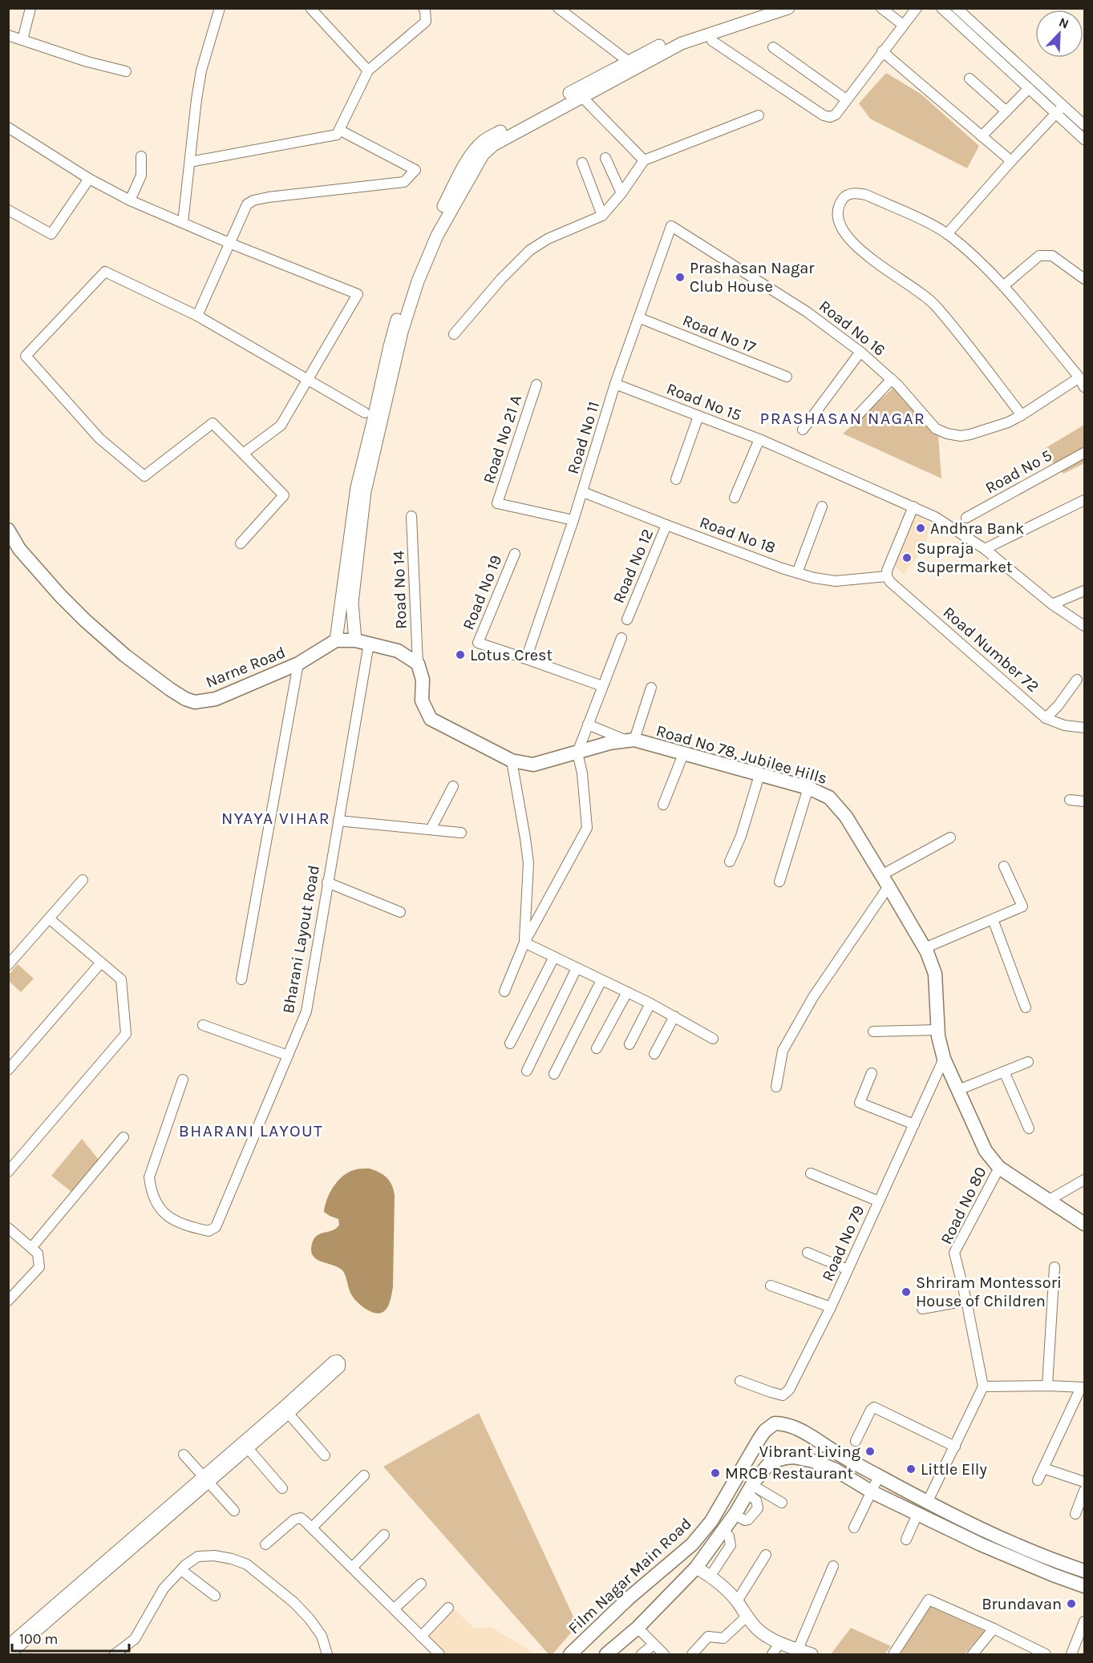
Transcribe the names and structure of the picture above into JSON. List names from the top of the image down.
{
  "streets": {
    "main road": ["Narne Road", "Road No 78, Jubilee Hills", "Film Nagar Main Road"],
    "street": [
      "Road No 16",
      "Road No 17",
      "Road No 15",
      "Road No 11",
      "Road No 21 A",
      "Road No 5",
      "Road No 18",
      "Road No 12",
      "Road No 14",
      "Road No 19",
      "Road Number 72",
      "Bharani Layout Road",
      "Road No 80",
      "Road No 79"
    ]
  },
  "crossings": [
    ["Road No 16", "Road No 11"],
    ["Road No 17", "Road No 11"],
    ["Road No 15", "Road No 11"],
    ["Road No 11", "Road No 21 A"],
    ["Road No 11", "Road No 18"],
    ["Road No 11", "Road No 19"],
    ["Road No 18", "Road No 12"],
    ["Road No 18", "Road Number 72"],
    ["Road No 14", "Road No 78, Jubilee Hills"],
    ["Road No 78, Jubilee Hills", "Road No 80"],
    ["Road No 78, Jubilee Hills", "Road No 79"]
  ],
  "districts": ["PRASHASAN NAGAR", "NYAYA VIHAR", "BHARANI LAYOUT"],
  "places": [
    "Prashasan Nagar Club House",
    "Andhra Bank",
    "Supraja Supermarket",
    "Lotus Crest",
    "Shriram Montessori House of Children",
    "Vibrant Living",
    "Little Elly",
    "MRCB Restaurant",
    "Brundavan"
  ],
  "scale_bar": "100 m",
  "north": "top right"
}
